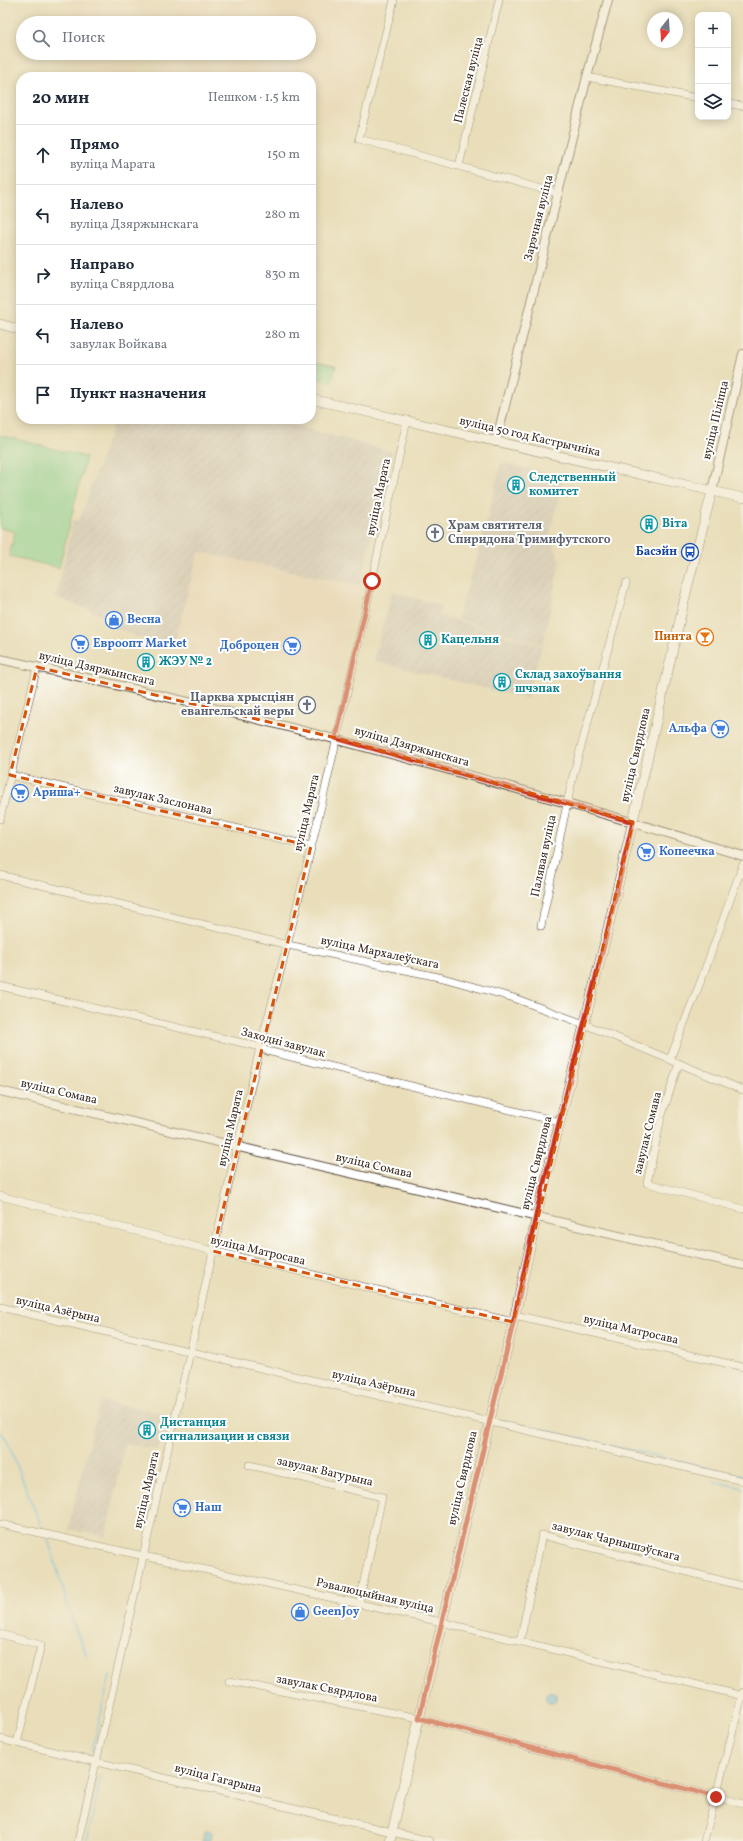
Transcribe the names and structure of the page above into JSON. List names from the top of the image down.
{
  "streets": {
    "main road": ["вуліца 50 год Кастрычніка", "вуліца Свярдлова"],
    "street": [
      "Палеская вуліца",
      "Зарэчная вуліца",
      "вуліца Піліпца",
      "вуліца Марата",
      "вуліца Дзяржынскага",
      "завулак Заслонава",
      "Палявая вуліца",
      "вуліца Мархалеўскага",
      "Заходні завулак",
      "вуліца Сомава",
      "завулак Сомава",
      "вуліца Матросава",
      "вуліца Азёрына",
      "завулак Вагурына",
      "завулак Чарнышэўскага",
      "Рэвалюцыйная вуліца",
      "завулак Свярдлова",
      "вуліца Гагарына"
    ]
  },
  "crossings": [
    ["Зарэчная вуліца", "вуліца 50 год Кастрычніка"],
    ["вуліца Піліпца", "вуліца 50 год Кастрычніка"],
    ["вуліца Піліпца", "вуліца Свярдлова"],
    ["вуліца 50 год Кастрычніка", "вуліца Марата"],
    ["вуліца 50 год Кастрычніка", "вуліца Свярдлова"],
    ["вуліца Марата", "вуліца Дзяржынскага"],
    ["вуліца Марата", "завулак Заслонава"],
    ["вуліца Марата", "вуліца Мархалеўскага"],
    ["вуліца Марата", "Заходні завулак"],
    ["вуліца Марата", "вуліца Сомава"],
    ["вуліца Марата", "вуліца Матросава"],
    ["вуліца Марата", "вуліца Азёрына"],
    ["вуліца Марата", "Рэвалюцыйная вуліца"],
    ["вуліца Марата", "вуліца Гагарына"],
    ["вуліца Дзяржынскага", "вуліца Свярдлова"],
    ["вуліца Дзяржынскага", "Палявая вуліца"],
    ["вуліца Свярдлова", "вуліца Мархалеўскага"],
    ["вуліца Свярдлова", "Заходні завулак"],
    ["вуліца Свярдлова", "вуліца Сомава"],
    ["вуліца Свярдлова", "вуліца Матросава"],
    ["вуліца Свярдлова", "вуліца Азёрына"],
    ["вуліца Свярдлова", "Рэвалюцыйная вуліца"],
    ["вуліца Свярдлова", "завулак Свярдлова"],
    ["вуліца Свярдлова", "вуліца Гагарына"],
    ["вуліца Мархалеўскага", "завулак Сомава"],
    ["завулак Вагурына", "Рэвалюцыйная вуліца"],
    ["завулак Чарнышэўскага", "Рэвалюцыйная вуліца"]
  ],
  "places": {
    "building": [
      "Следственный комитет",
      "Віта",
      "Кацельня",
      "ЖЭУ № 2",
      "Склад захоўвання шчэпак",
      "Дистанция сигнализации и связи"
    ],
    "church": ["Храм святителя Спиридона Тримифутского", "Царква хрысціян евангельскай веры"],
    "bus stop": ["Басэйн"],
    "shop": ["Весна", "GeenJoy"],
    "bar": ["Пинта"],
    "supermarket": [
      "Евроопт Market",
      "Доброцен",
      "Альфа",
      "Ариша+",
      "Копеечка",
      "Наш"
    ]
  },
  "north": "bottom",
  "page": {
    "map_buttons": ["+", "−"],
    "search": "Поиск",
    "heading": ["20 мин", "Пешком · 1.5 km"],
    "list": [
      ["Прямо", "вуліца Марата", "150 m"],
      ["Налево", "вуліца Дзяржынскага", "280 m"],
      ["Направо", "вуліца Свярдлова", "830 m"],
      ["Налево", "завулак Войкава", "280 m"],
      "Пункт назначения"
    ]
  }
}
